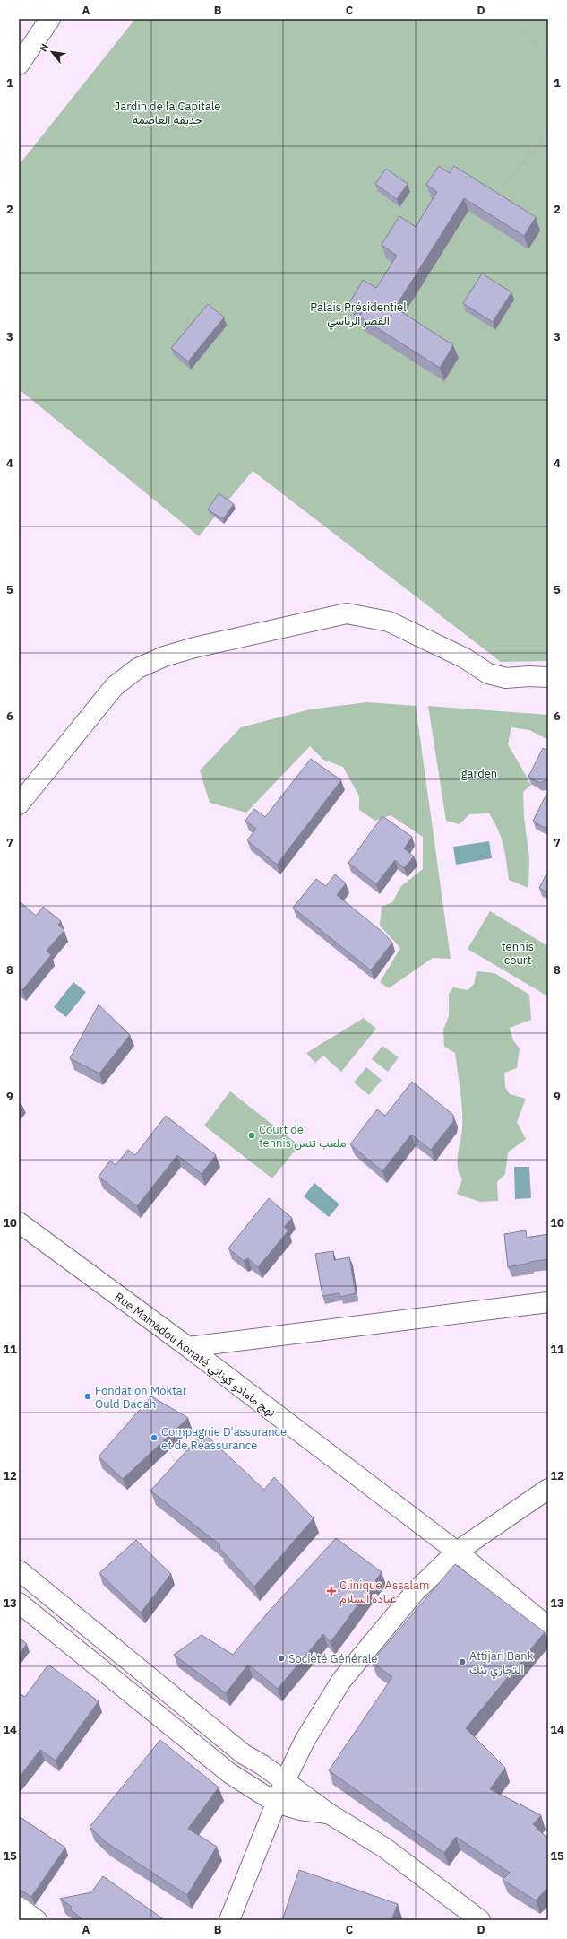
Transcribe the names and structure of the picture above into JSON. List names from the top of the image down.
{
  "streets": {
    "street": ["Rue Mamadou Konaté نهج مامادو كوناتي"]
  },
  "parks": [
    "Jardin de la Capitale حديقة العاصمة",
    "Palais Présidentiel القصر الرئاسي",
    "garden",
    "tennis court"
  ],
  "places": {
    "other": [
      "Court de tennis ملعب تنس",
      "Fondation Moktar Ould Dadah",
      "Compagnie D'assurance et de Réassurance",
      "Société Générale",
      "Attijari Bank التجاري بنك"
    ],
    "health": ["Clinique Assalam عيادة السلام"]
  },
  "north": "top left",
  "grid": {
    "columns": [
      "A",
      "B",
      "C",
      "D"
    ],
    "rows": [
      "1",
      "2",
      "3",
      "4",
      "5",
      "6",
      "7",
      "8",
      "9",
      "10",
      "11",
      "12",
      "13",
      "14",
      "15"
    ]
  }
}
